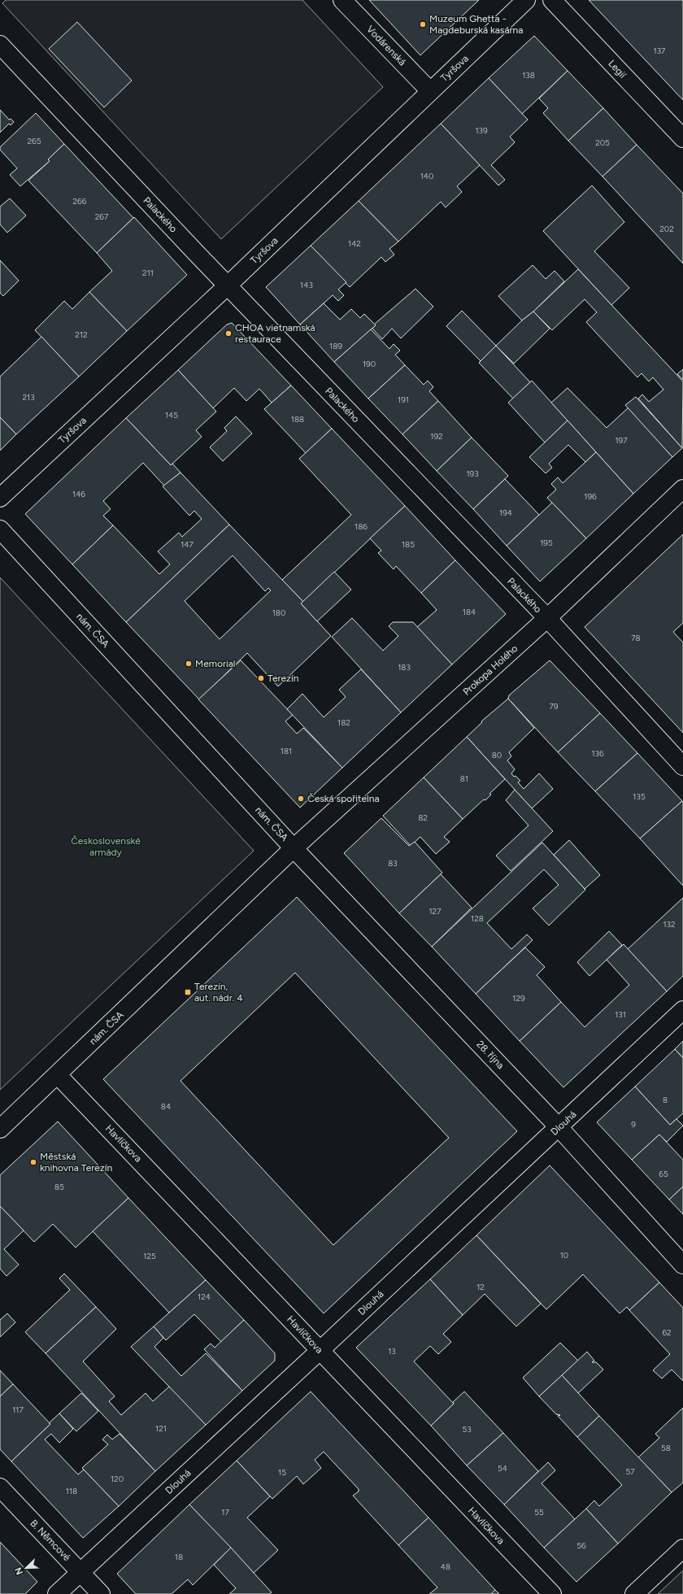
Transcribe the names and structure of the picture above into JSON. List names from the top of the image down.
{
  "streets": {
    "street": [
      "Vodárenská",
      "Tyršova",
      "Legií",
      "Palackého",
      "nám. ČSA",
      "Prokopa Holého",
      "28. října",
      "Dlouhá",
      "Havlíčkova",
      "B. Němcové"
    ]
  },
  "crossings": [
    ["Vodárenská", "Tyršova"],
    ["Tyršova", "Palackého"],
    ["Palackého", "Prokopa Holého"],
    ["nám. ČSA", "Prokopa Holého"],
    ["nám. ČSA", "28. října"],
    ["nám. ČSA", "Havlíčkova"],
    ["Prokopa Holého", "28. října"],
    ["28. října", "Dlouhá"],
    ["Dlouhá", "Havlíčkova"],
    ["Dlouhá", "B. Němcové"]
  ],
  "parks": ["Československé armády"],
  "places": {
    "other": [
      "Muzeum Ghetta - Magdeburská kasárna",
      "CHOA vietnamská restaurace",
      "Memorial",
      "Terezín",
      "Česká spořitelna",
      "Městská knihovna Terezín"
    ],
    "transit": ["Terezín, aut. nádr. 4"]
  },
  "house_numbers": [
    "137",
    "138",
    "139",
    "265",
    "205",
    "140",
    "266",
    "267",
    "202",
    "142",
    "211",
    "143",
    "212",
    "189",
    "190",
    "213",
    "191",
    "145",
    "188",
    "192",
    "197",
    "193",
    "146",
    "196",
    "194",
    "186",
    "195",
    "147",
    "185",
    "184",
    "180",
    "78",
    "183",
    "79",
    "182",
    "181",
    "136",
    "80",
    "81",
    "135",
    "82",
    "83",
    "127",
    "128",
    "132",
    "129",
    "131",
    "8",
    "84",
    "9",
    "65",
    "85",
    "10",
    "125",
    "12",
    "124",
    "62",
    "13",
    "117",
    "121",
    "53",
    "58",
    "54",
    "57",
    "15",
    "120",
    "118",
    "17",
    "55",
    "56",
    "18",
    "48"
  ],
  "north": "bottom left"
}
